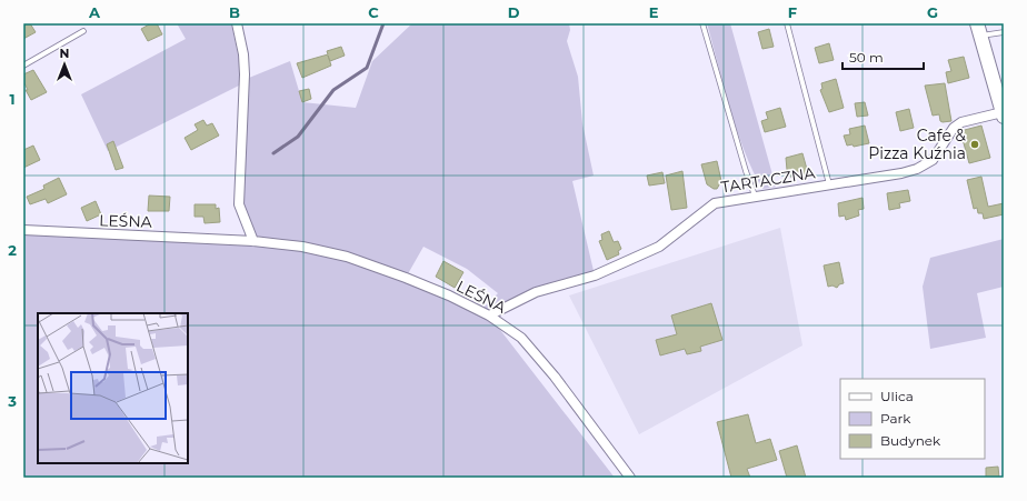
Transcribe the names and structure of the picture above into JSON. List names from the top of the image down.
{
  "streets": {
    "street": ["TARTACZNA", "LEŚNA"]
  },
  "crossings": [
    ["TARTACZNA", "LEŚNA"]
  ],
  "places": ["Cafe & Pizza Kuźnia"],
  "legend": ["Ulica", "Park", "Budynek"],
  "scale_bar": "50 m",
  "north": "top",
  "grid": {
    "columns": [
      "A",
      "B",
      "C",
      "D",
      "E",
      "F",
      "G"
    ],
    "rows": ["1", "2", "3"]
  }
}
